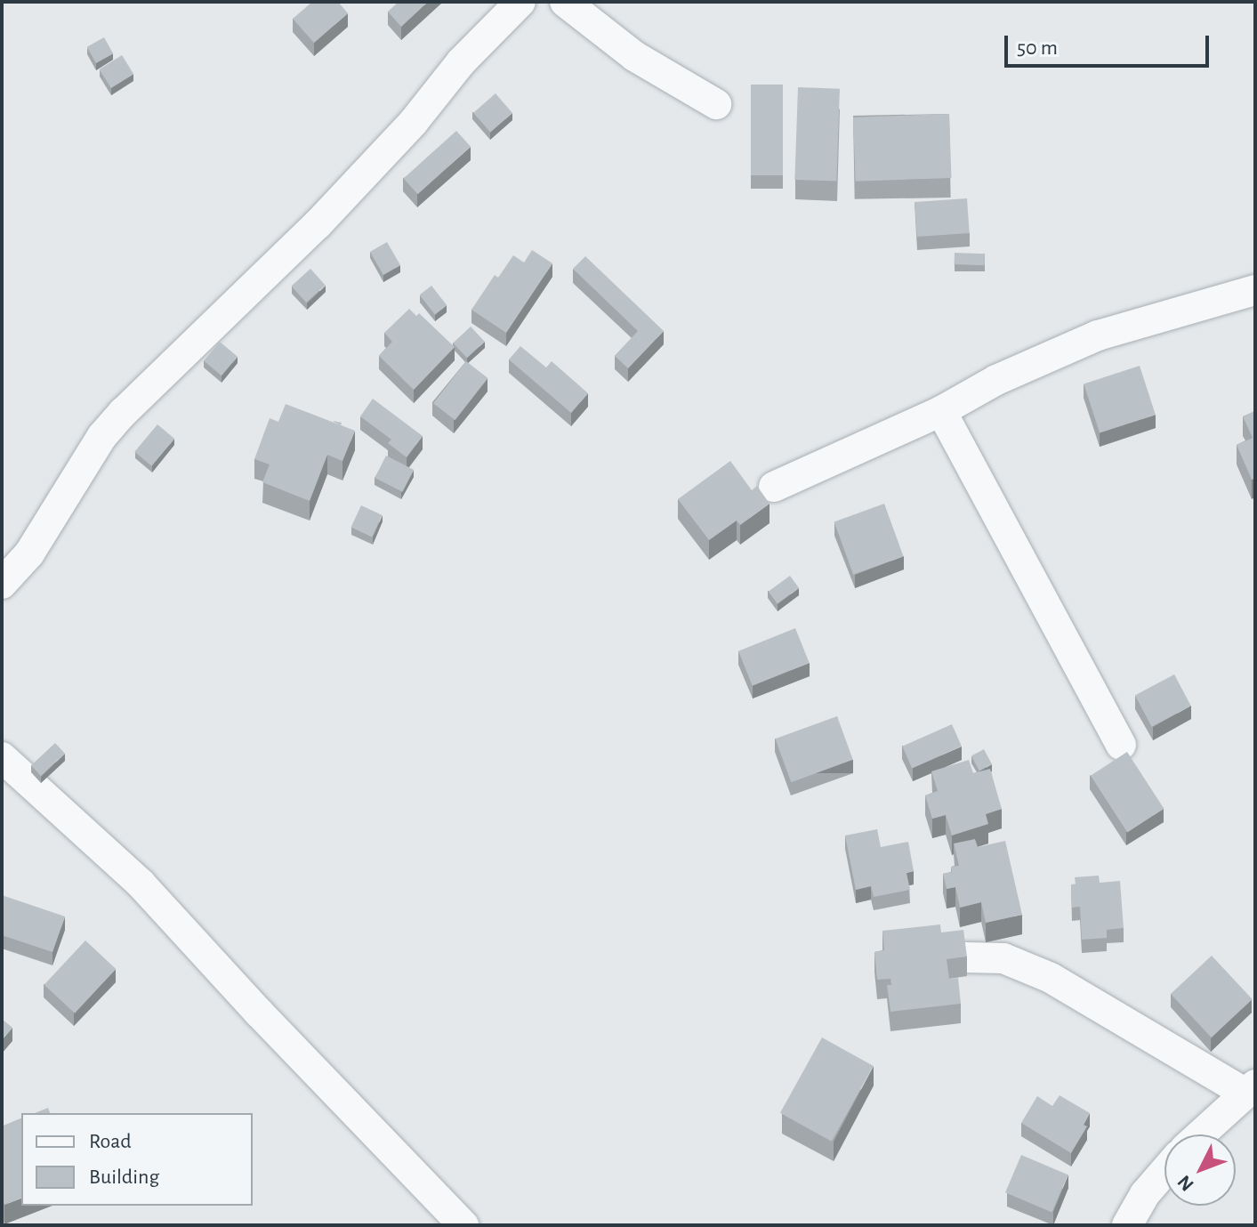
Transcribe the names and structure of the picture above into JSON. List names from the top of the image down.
{
  "legend": ["Road", "Building"],
  "scale_bar": "50 m",
  "north": "bottom left"
}
